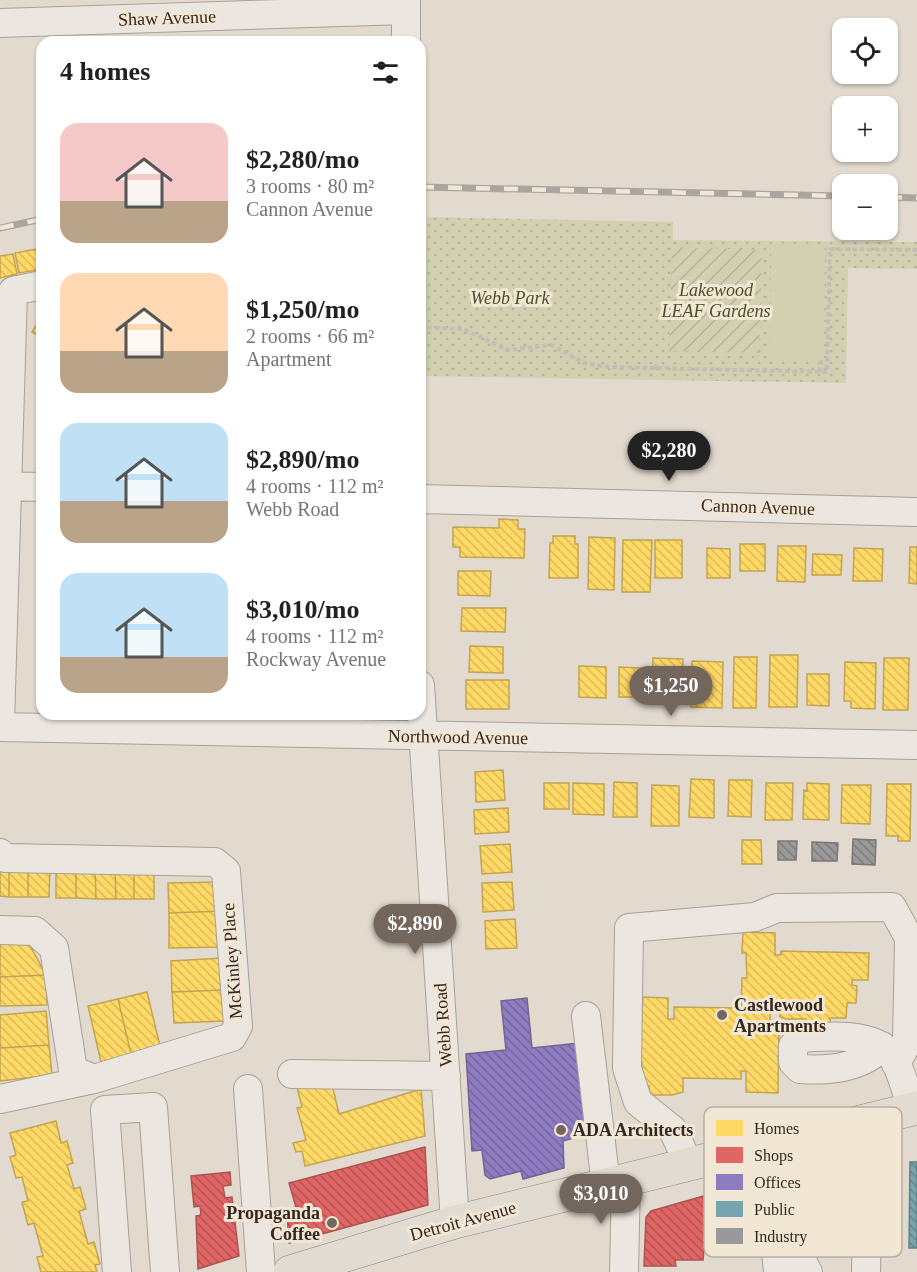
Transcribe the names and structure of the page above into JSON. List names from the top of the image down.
{
  "streets": {
    "main road": ["Detroit Avenue"],
    "street": [
      "Shaw Avenue",
      "Cannon Avenue",
      "Northwood Avenue",
      "McKinley Place",
      "Webb Road"
    ]
  },
  "crossings": [
    ["Northwood Avenue", "Webb Road"],
    ["Webb Road", "Detroit Avenue"]
  ],
  "parks": ["Lakewood LEAF Gardens", "Webb Park"],
  "places": ["Castlewood Apartments", "ADA Architects", "Propaganda Coffee"],
  "legend": [
    "Homes",
    "Shops",
    "Offices",
    "Public",
    "Industry"
  ],
  "page": {
    "map_buttons": ["+", "−"],
    "heading": "4 homes",
    "list": [
      {
        "name": "$2,280/mo",
        "note": "3 rooms · 80 m² · Cannon Avenue"
      },
      {
        "name": "$1,250/mo",
        "note": "2 rooms · 66 m² · Apartment"
      },
      {
        "name": "$2,890/mo",
        "note": "4 rooms · 112 m² · Webb Road"
      },
      {
        "name": "$3,010/mo",
        "note": "4 rooms · 112 m² · Rockway Avenue"
      }
    ],
    "price": [
      "$2,280",
      "$1,250",
      "$2,890",
      "$3,010"
    ]
  }
}
